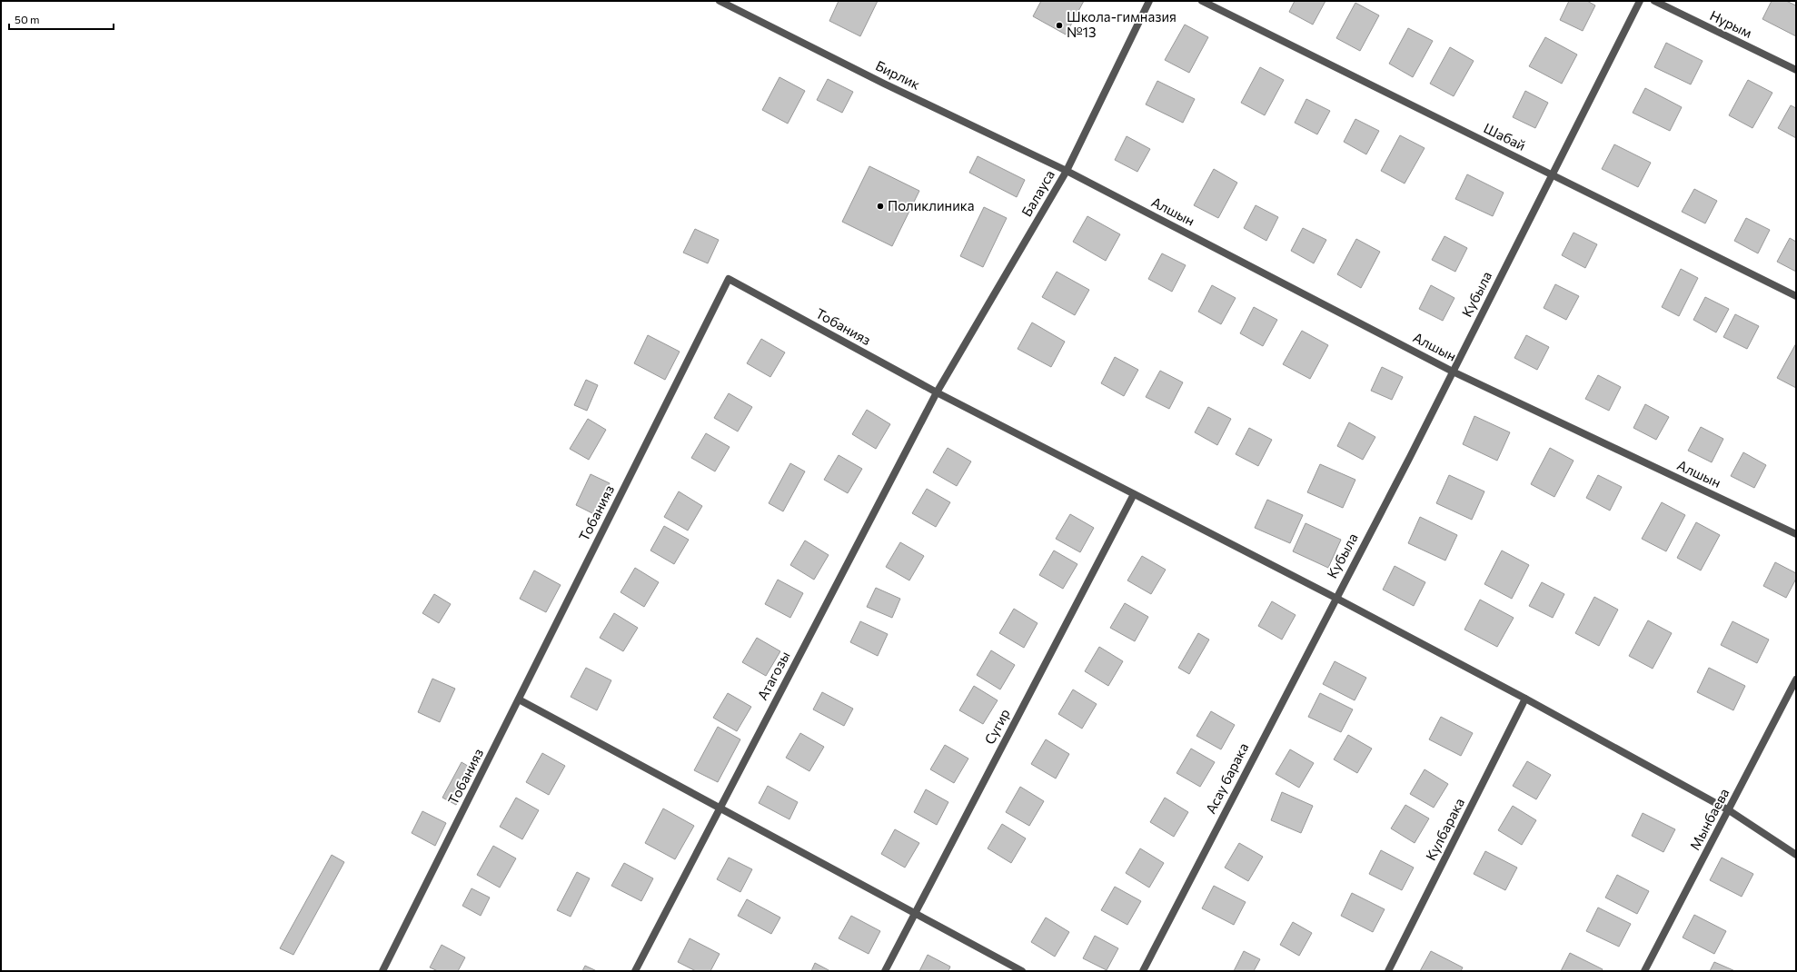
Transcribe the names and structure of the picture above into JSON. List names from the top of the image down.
{
  "streets": {
    "street": [
      "Нурым",
      "Бирлик",
      "Шабай",
      "Балауса",
      "Алшын",
      "Кубыла",
      "Тобанияз",
      "Атагозы",
      "Сугир",
      "Асау барака",
      "Мынбаева",
      "Кулбарака"
    ]
  },
  "crossings": [
    ["Бирлик", "Балауса"],
    ["Бирлик", "Алшын"],
    ["Шабай", "Кубыла"],
    ["Балауса", "Алшын"],
    ["Балауса", "Тобанияз"],
    ["Балауса", "Атагозы"],
    ["Алшын", "Кубыла"],
    ["Кубыла", "Асау барака"],
    ["Тобанияз", "Атагозы"]
  ],
  "places": ["Школа-гимназия №13", "Поликлиника"],
  "scale_bar": "50 m"
}
